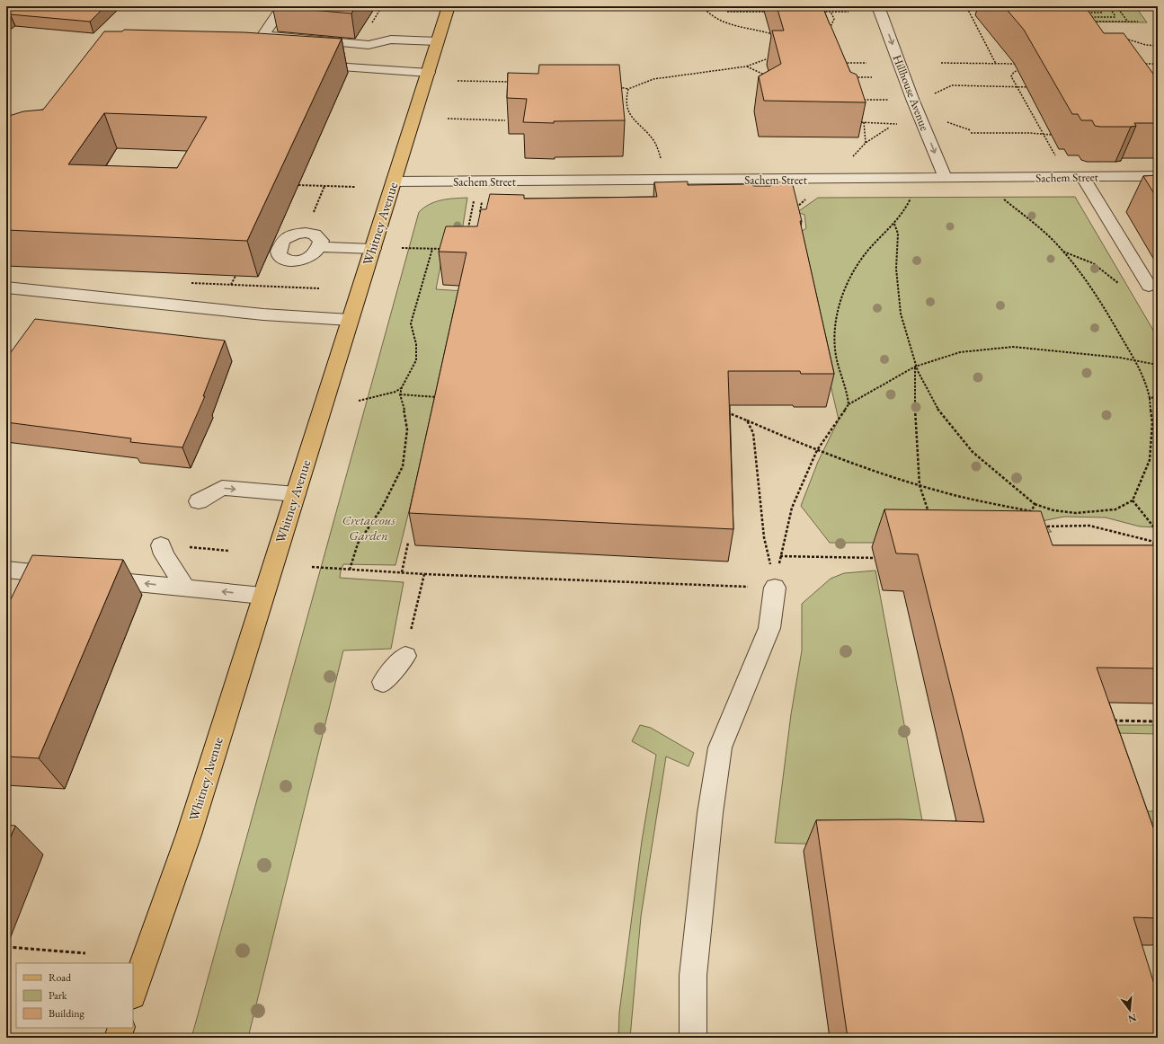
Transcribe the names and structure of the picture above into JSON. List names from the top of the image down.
{
  "streets": {
    "main road": ["Whitney Avenue"],
    "street": ["Hillhouse Avenue", "Sachem Street"]
  },
  "crossings": [
    ["Hillhouse Avenue", "Sachem Street"],
    ["Sachem Street", "Whitney Avenue"]
  ],
  "one_way": ["Hillhouse Avenue"],
  "parks": ["Cretaceous Garden"],
  "legend": ["Road", "Park", "Building"],
  "north": "bottom"
}
